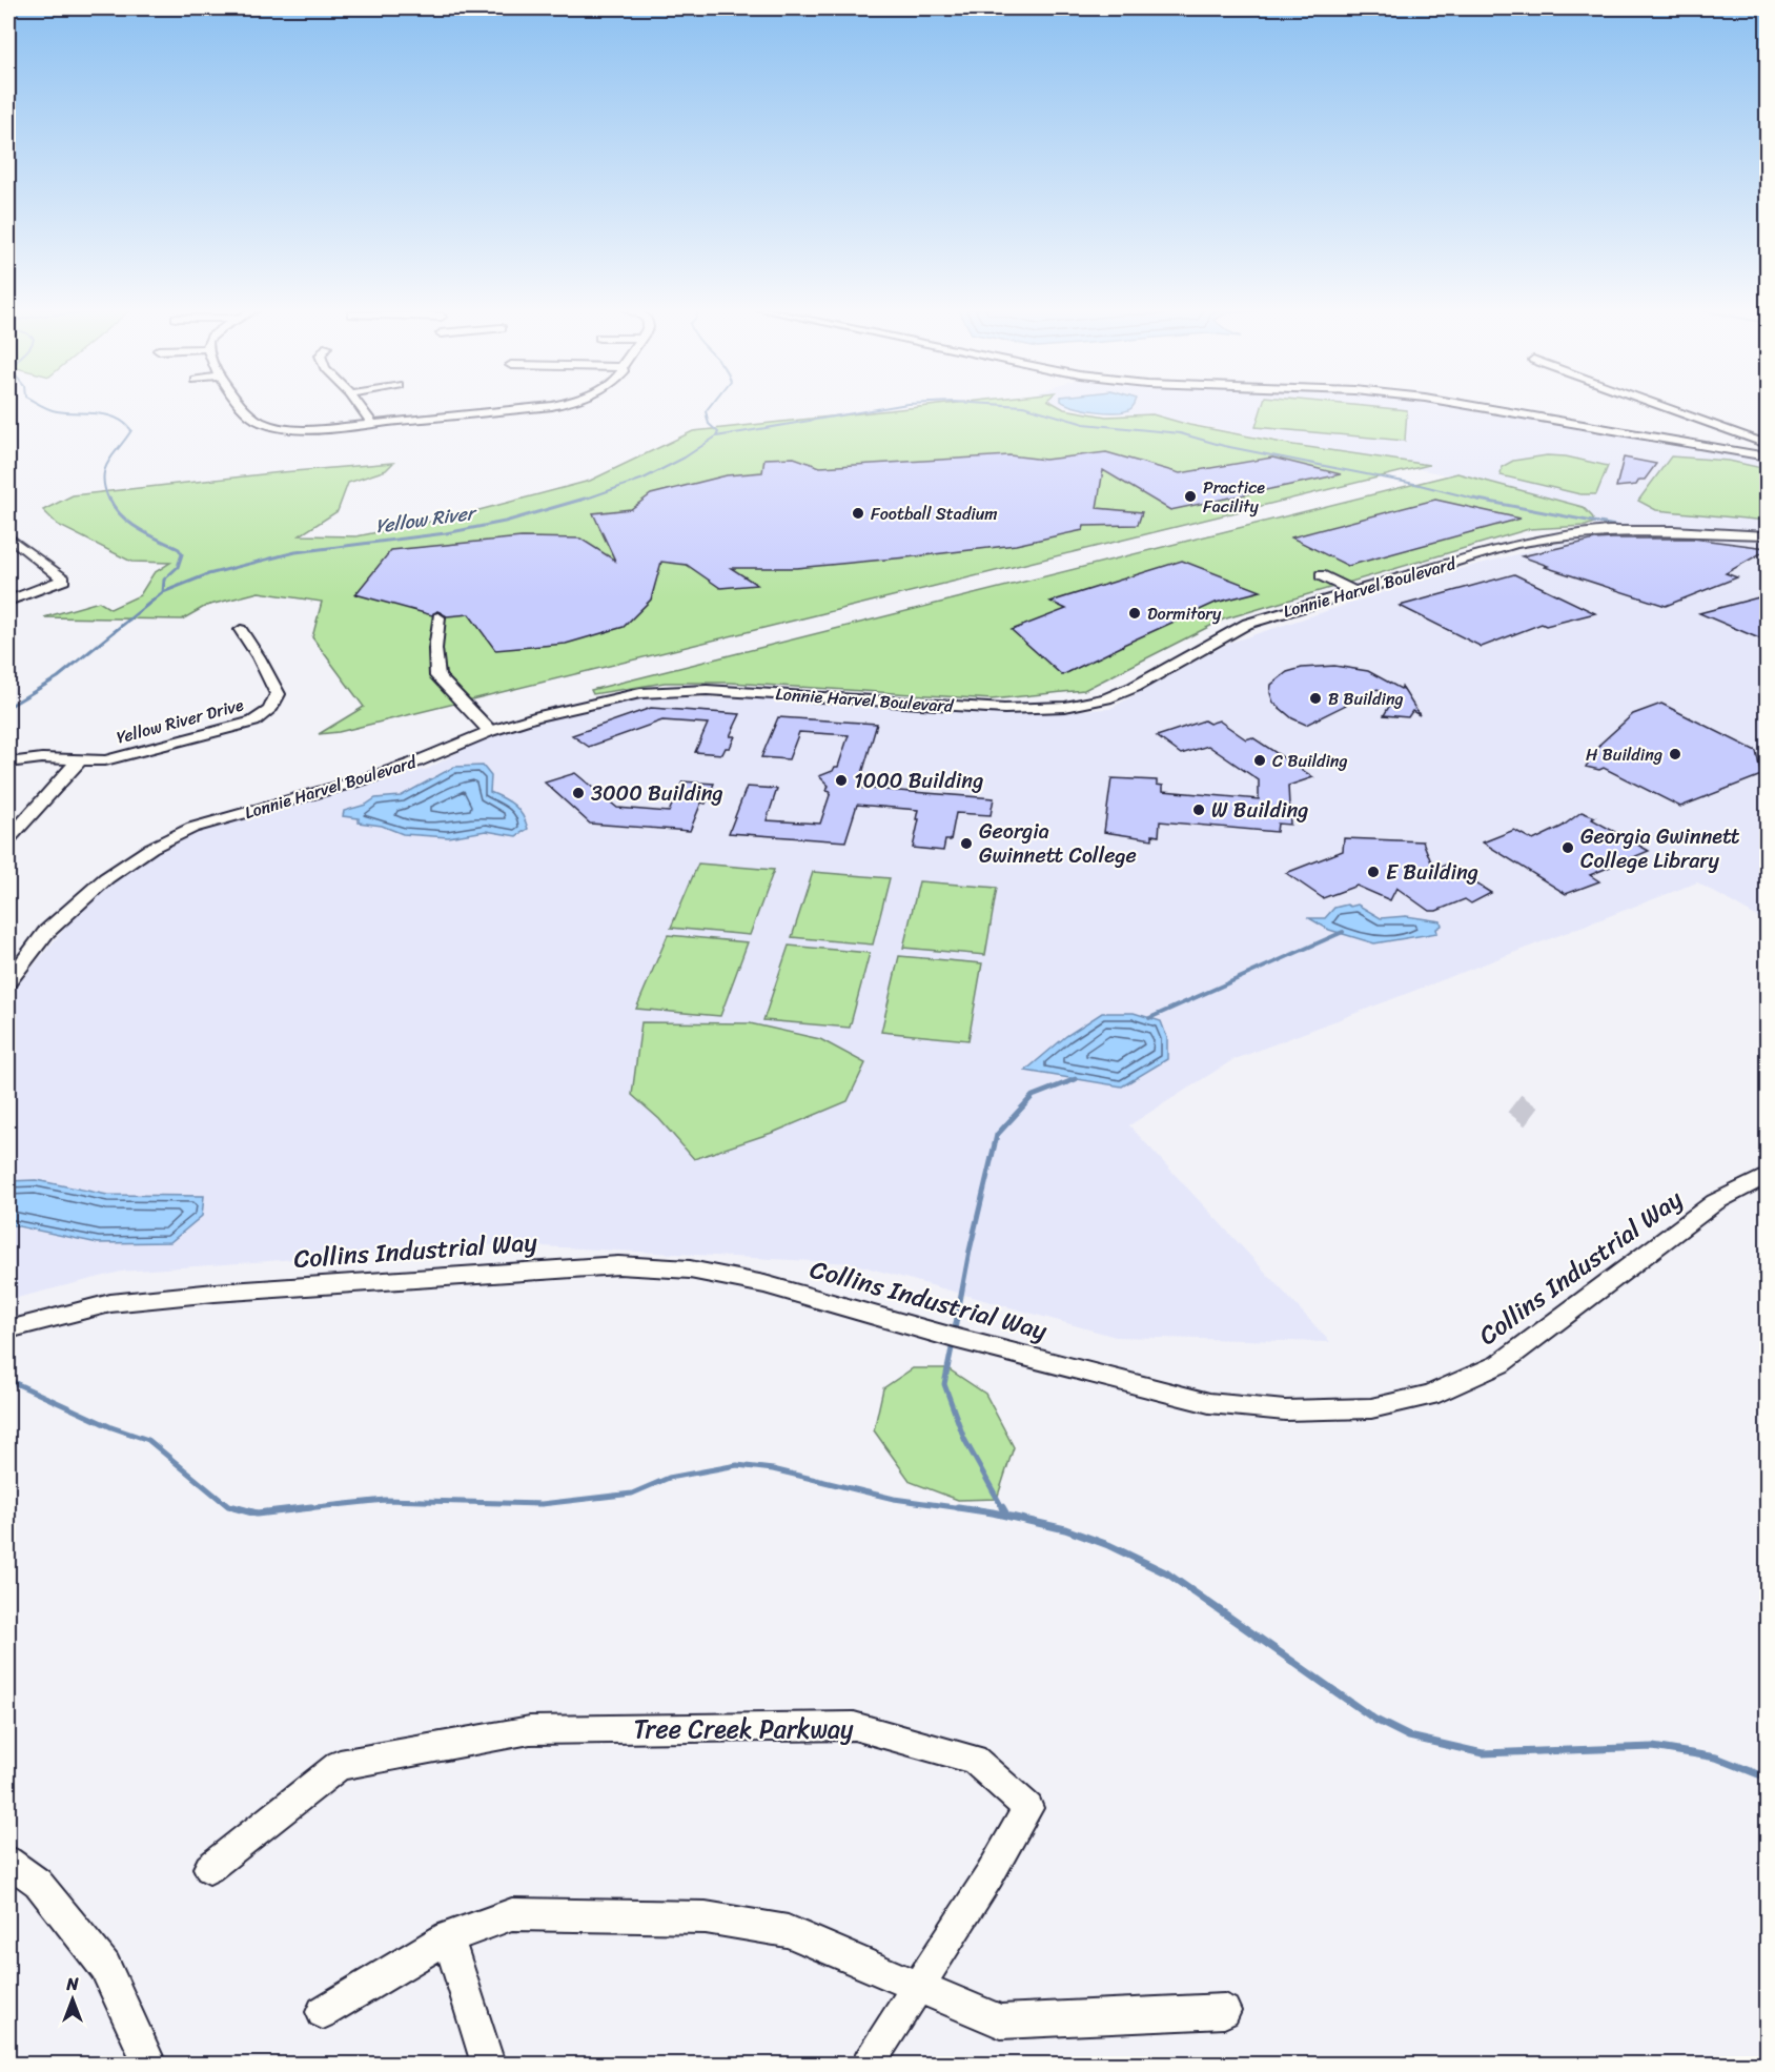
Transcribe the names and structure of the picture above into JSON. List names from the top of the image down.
{
  "streets": {
    "street": [
      "Lonnie Harvel Boulevard",
      "Yellow River Drive",
      "Collins Industrial Way",
      "Tree Creek Parkway"
    ]
  },
  "water": ["Yellow River"],
  "places": [
    "Practice Facility",
    "Football Stadium",
    "Dormitory",
    "B Building",
    "H Building",
    "C Building",
    "1000 Building",
    "3000 Building",
    "W Building",
    "Georgia Gwinnett College",
    "Georgia Gwinnett College Library",
    "E Building"
  ],
  "north": "top"
}
